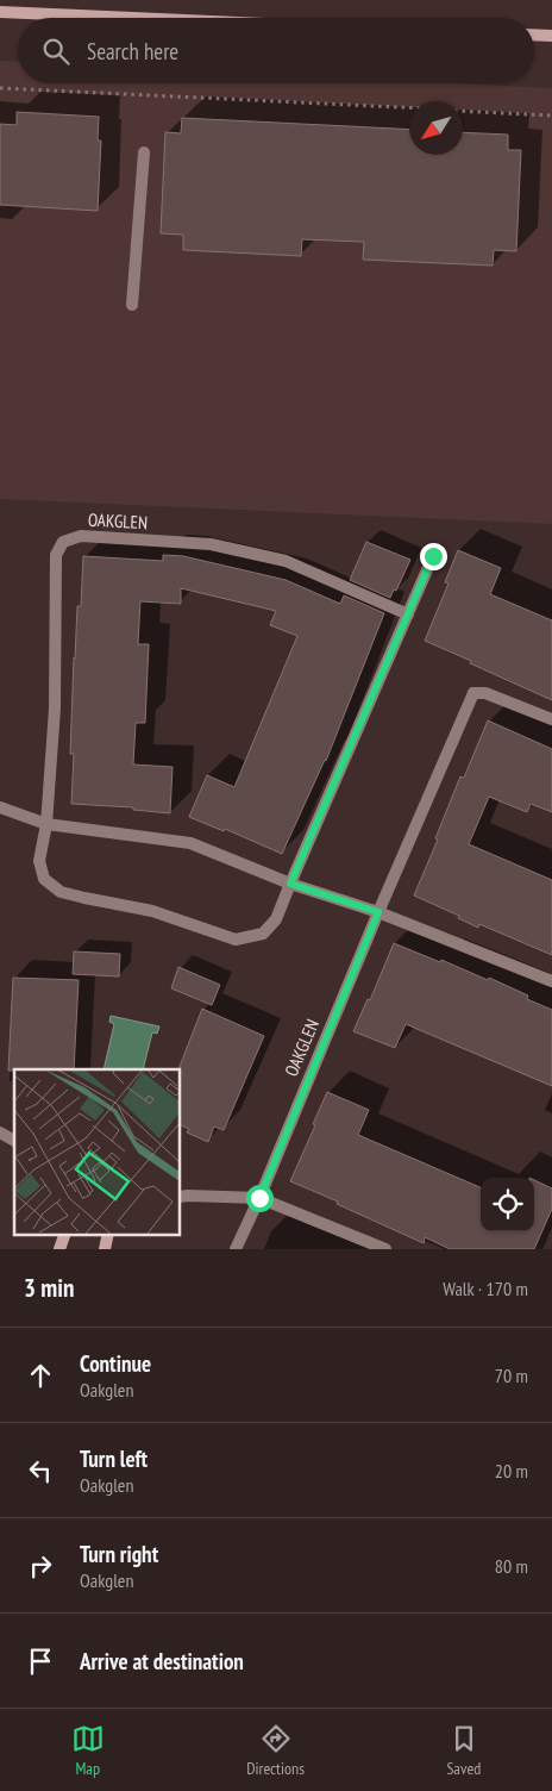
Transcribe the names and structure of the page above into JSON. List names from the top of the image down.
{
  "streets": {
    "street": ["OAKGLEN"]
  },
  "north": "bottom left",
  "page": {
    "search": "Search here",
    "heading": ["3 min", "Walk · 170 m"],
    "list": [
      ["Continue", "Oakglen", "70 m"],
      ["Turn left", "Oakglen", "20 m"],
      ["Turn right", "Oakglen", "80 m"],
      "Arrive at destination"
    ],
    "nav": ["Map", "Directions", "Saved"]
  }
}
